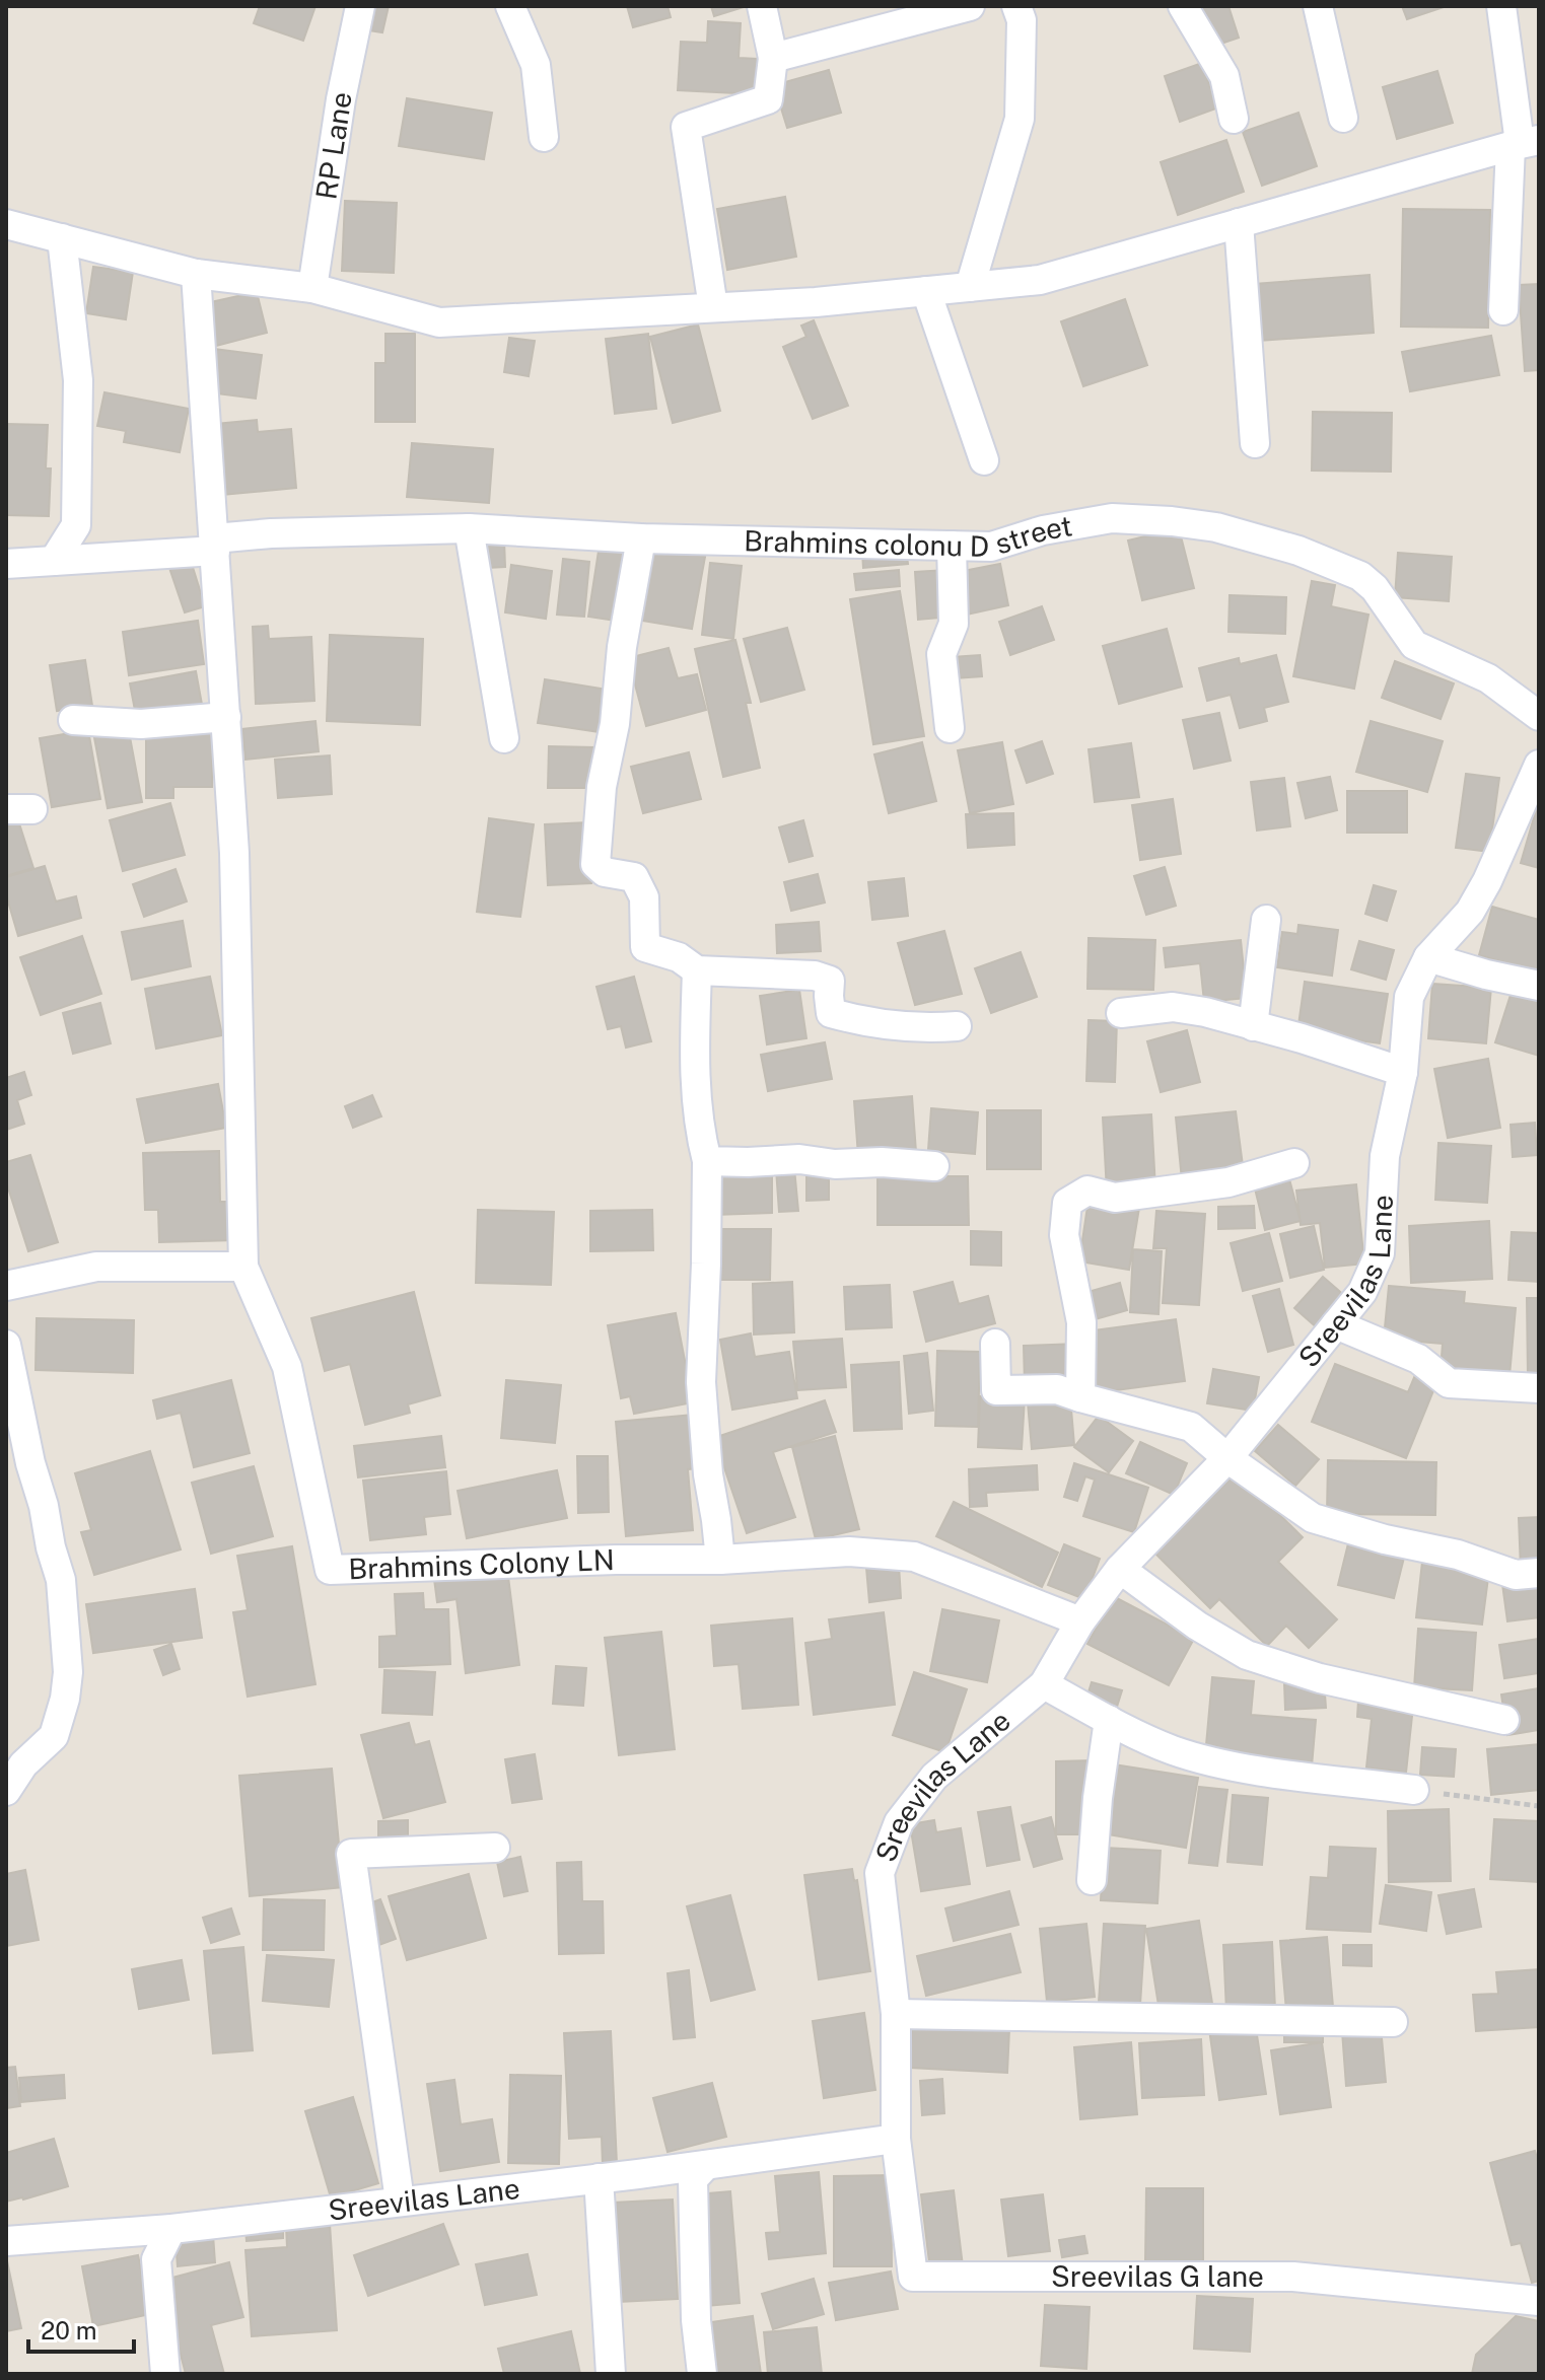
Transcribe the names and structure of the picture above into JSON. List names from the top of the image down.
{
  "streets": {
    "street": [
      "RP Lane",
      "Brahmins colonu D street",
      "Sreevilas Lane",
      "Brahmins Colony LN",
      "Sreevilas G lane"
    ]
  },
  "crossings": [
    ["Sreevilas Lane", "Brahmins Colony LN"],
    ["Sreevilas Lane", "Sreevilas G lane"]
  ],
  "scale_bar": "20 m"
}
